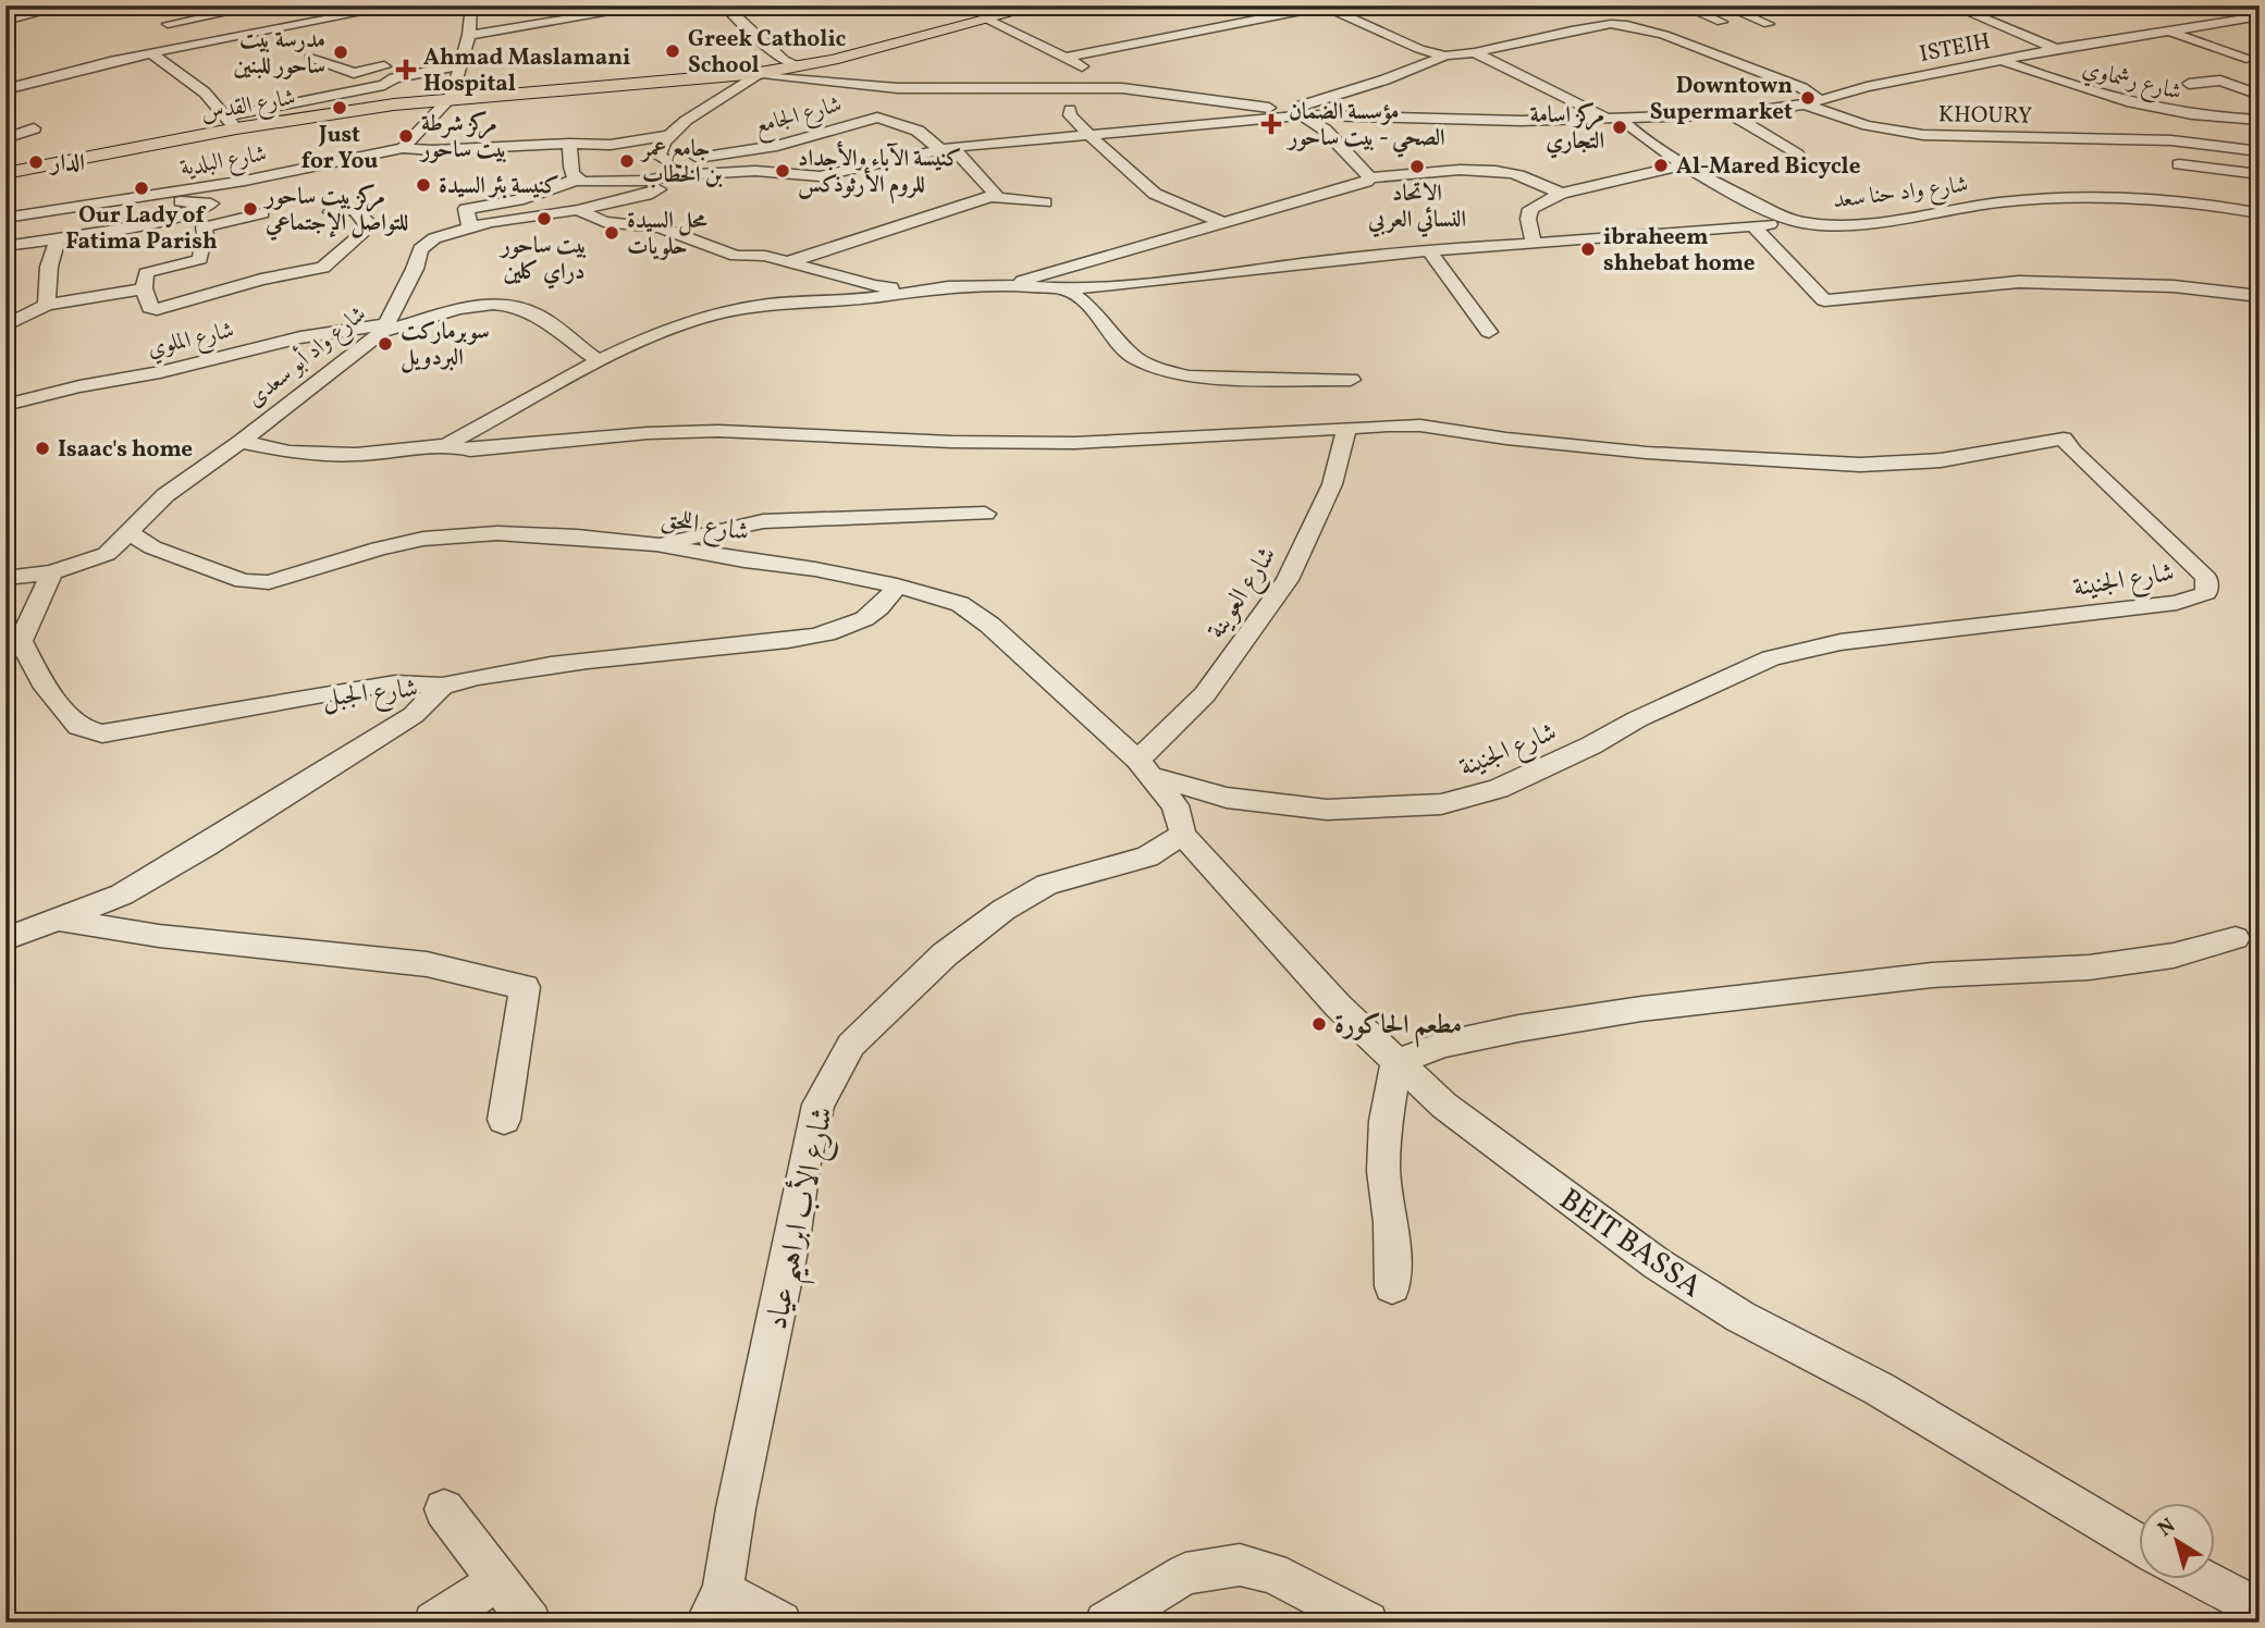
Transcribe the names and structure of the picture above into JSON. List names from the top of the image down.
{
  "streets": {
    "main road": ["شارع القدس"],
    "street": [
      "ISTEIH",
      "شارع رشماوي",
      "شارع الجامع",
      "KHOURY",
      "شارع البلدية",
      "شارع واد حنا سعد",
      "شارع الملوي",
      "شارع واد أبو سعدى",
      "شارع اللحق",
      "شارع الجنينة",
      "شارع العوينة",
      "شارع الجبل",
      "شارع الأب ابراهيم عياد",
      "BEIT BASSA"
    ]
  },
  "crossings": [
    ["ISTEIH", "شارع رشماوي"],
    ["شارع الجامع", "شارع واد أبو سعدى"],
    ["شارع الملوي", "شارع واد أبو سعدى"],
    ["شارع واد أبو سعدى", "شارع اللحق"],
    ["شارع واد أبو سعدى", "شارع الجبل"],
    ["شارع اللحق", "شارع الجنينة"],
    ["شارع اللحق", "شارع العوينة"],
    ["شارع اللحق", "شارع الأب ابراهيم عياد"],
    ["شارع اللحق", "BEIT BASSA"],
    ["شارع الجنينة", "شارع العوينة"],
    ["شارع الأب ابراهيم عياد", "BEIT BASSA"]
  ],
  "places": {
    "other": [
      "Greek Catholic School",
      "مدرسة بيت ساحور للبنين",
      "Downtown Supermarket",
      "Just for You",
      "مركز اسامة التجاري",
      "مركز شرطة بيت ساحور",
      "جامع عمر بن الخطاب",
      "الدار",
      "Al-Mared Bicycle",
      "الاتحاد النسائي العربي",
      "كنيسة الآباء والأجداد للروم الأرثوذكس",
      "كنيسة بئر السيدة",
      "Our Lady of Fatima Parish",
      "مركز بيت ساحور للتواصل الإجتماعي",
      "بيت ساحور دراي كلين",
      "محل السيدة حلويات",
      "ibraheem shhebat home",
      "سوبرماركت البردويل",
      "Isaac's home",
      "مطعم الحاكورة"
    ],
    "health": ["Ahmad Maslamani Hospital", "مؤسسة الضمان الصحي - بيت ساحور"]
  },
  "north": "top left"
}
